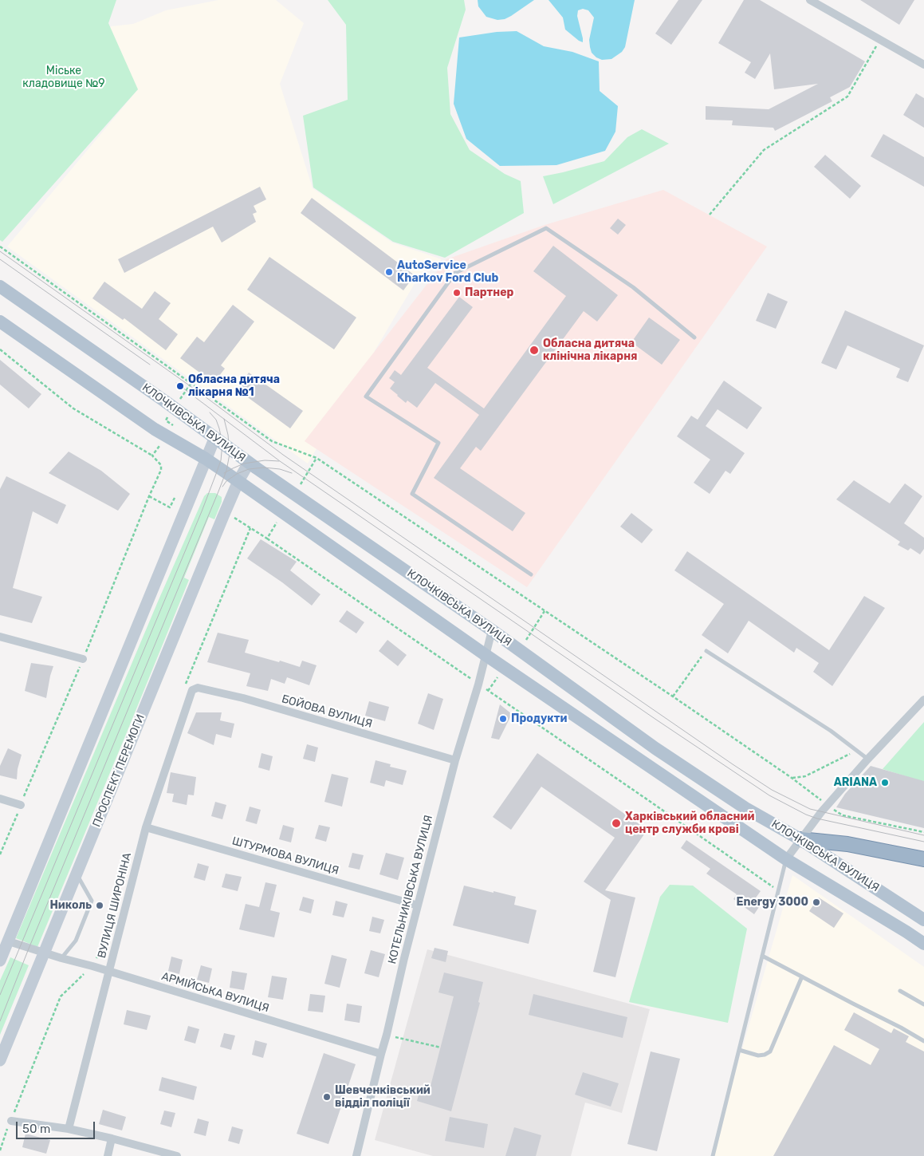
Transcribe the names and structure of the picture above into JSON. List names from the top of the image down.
{
  "streets": {
    "main road": ["КЛОЧКІВСЬКА ВУЛИЦЯ", "ПРОСПЕКТ ПЕРЕМОГИ"],
    "street": [
      "БОЙОВА ВУЛИЦЯ",
      "ШТУРМОВА ВУЛИЦЯ",
      "КОТЕЛЬНИКІВСЬКА ВУЛИЦЯ",
      "ВУЛИЦЯ ШИРОНІНА",
      "АРМІЙСЬКА ВУЛИЦЯ"
    ]
  },
  "crossings": [
    ["КЛОЧКІВСЬКА ВУЛИЦЯ", "ПРОСПЕКТ ПЕРЕМОГИ"],
    ["КЛОЧКІВСЬКА ВУЛИЦЯ", "КОТЕЛЬНИКІВСЬКА ВУЛИЦЯ"],
    ["БОЙОВА ВУЛИЦЯ", "КОТЕЛЬНИКІВСЬКА ВУЛИЦЯ"],
    ["БОЙОВА ВУЛИЦЯ", "ВУЛИЦЯ ШИРОНІНА"],
    ["ПРОСПЕКТ ПЕРЕМОГИ", "АРМІЙСЬКА ВУЛИЦЯ"],
    ["ШТУРМОВА ВУЛИЦЯ", "КОТЕЛЬНИКІВСЬКА ВУЛИЦЯ"],
    ["ШТУРМОВА ВУЛИЦЯ", "ВУЛИЦЯ ШИРОНІНА"],
    ["КОТЕЛЬНИКІВСЬКА ВУЛИЦЯ", "АРМІЙСЬКА ВУЛИЦЯ"],
    ["ВУЛИЦЯ ШИРОНІНА", "АРМІЙСЬКА ВУЛИЦЯ"]
  ],
  "parks": ["Міське кладовище №9"],
  "places": [
    "AutoService Kharkov Ford Club",
    "Партнер",
    "Обласна дитяча клінічна лікарня",
    "Обласна дитяча лікарня №1",
    "Продукти",
    "ARIANA",
    "Харківський обласний центр служби крові",
    "Energy 3000",
    "Николь",
    "Шевченківський відділ поліції"
  ],
  "scale_bar": "50 m"
}
